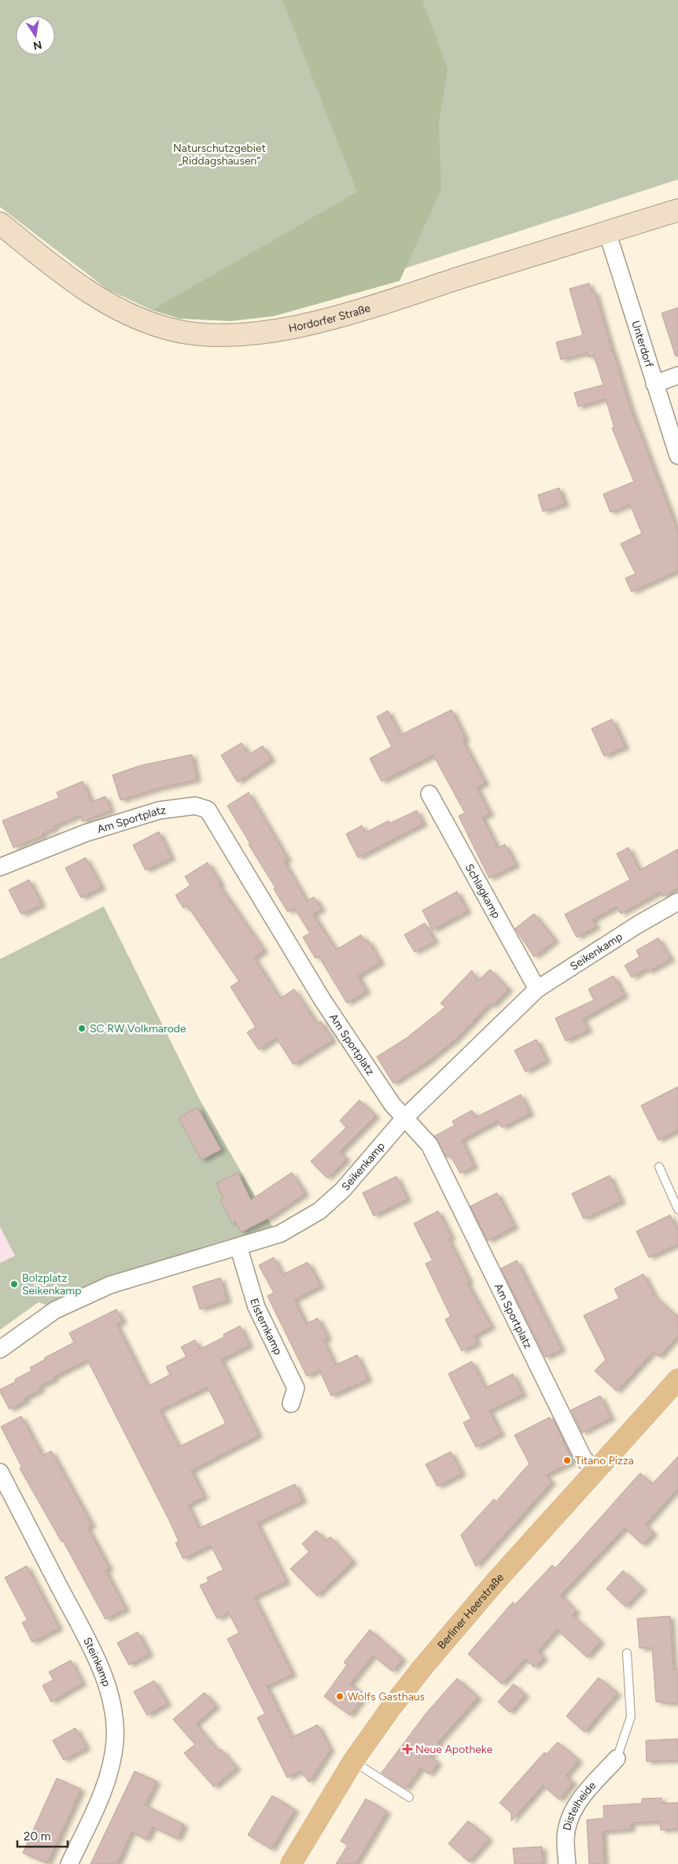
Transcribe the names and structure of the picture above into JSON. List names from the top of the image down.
{
  "streets": {
    "main road": ["Hordorfer Straße", "Berliner Heerstraße"],
    "street": [
      "Unterdorf",
      "Am Sportplatz",
      "Schlagkamp",
      "Seikenkamp",
      "Elsternkamp",
      "Steinkamp",
      "Distelheide"
    ]
  },
  "crossings": [
    ["Hordorfer Straße", "Unterdorf"],
    ["Am Sportplatz", "Seikenkamp"],
    ["Am Sportplatz", "Berliner Heerstraße"],
    ["Schlagkamp", "Seikenkamp"],
    ["Seikenkamp", "Elsternkamp"]
  ],
  "parks": ["Naturschutzgebiet „Riddagshausen“"],
  "places": {
    "other": [
      "SC RW Volkmarode",
      "Bolzplatz Seikenkamp",
      "Titano Pizza",
      "Wolfs Gasthaus"
    ],
    "health": ["Neue Apotheke"]
  },
  "scale_bar": "20 m",
  "north": "bottom"
}
